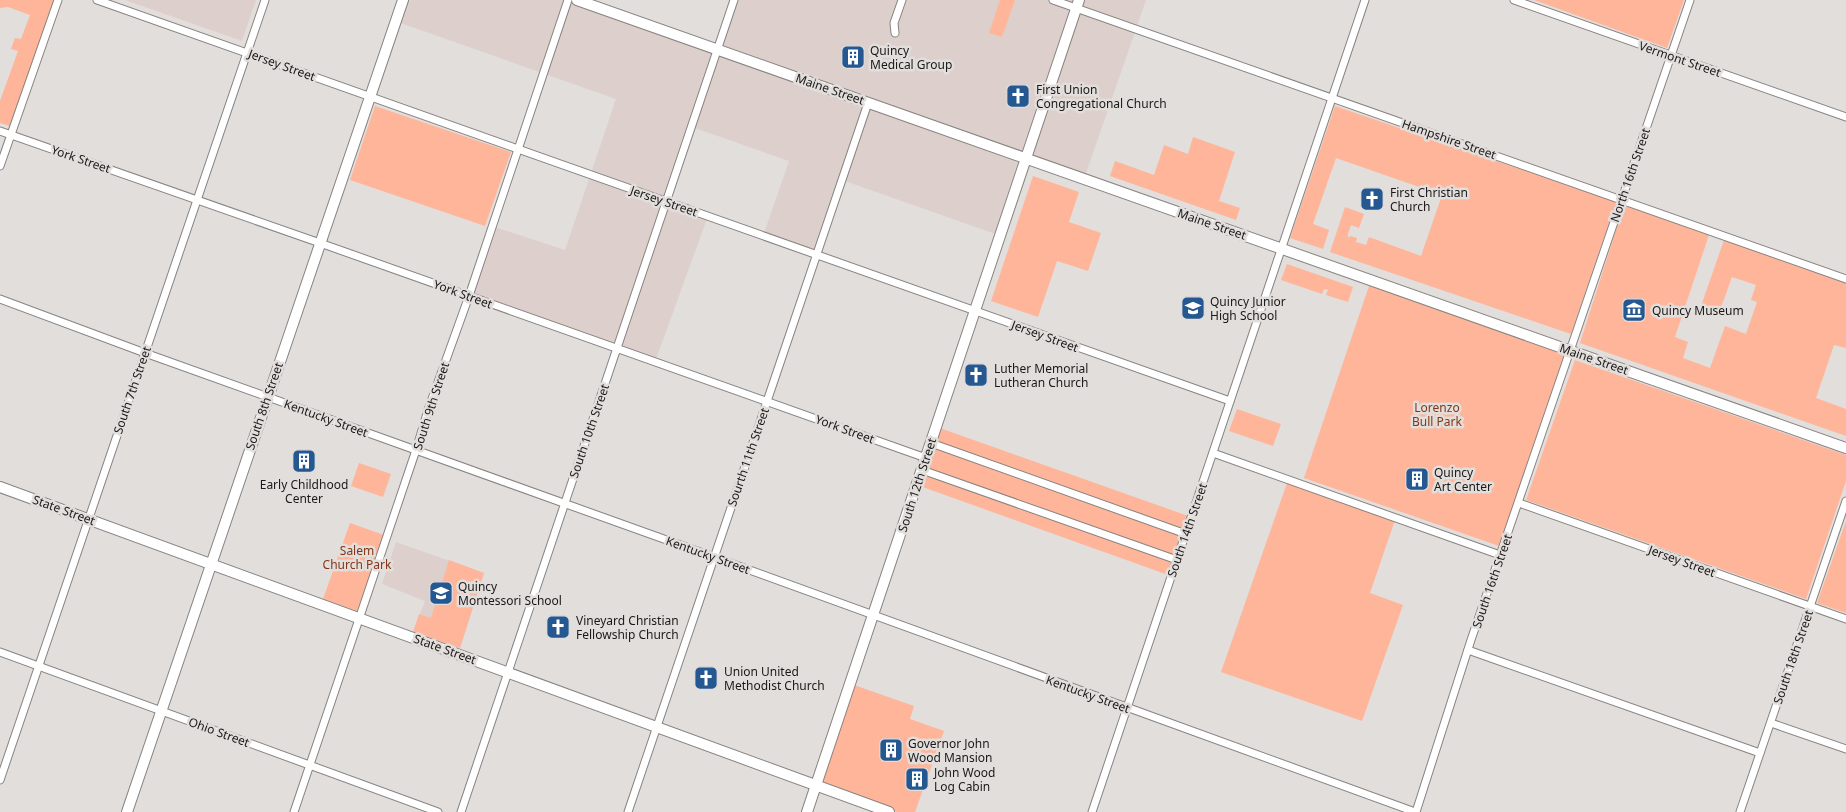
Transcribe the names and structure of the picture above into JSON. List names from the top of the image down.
{
  "streets": {
    "street": [
      "Vermont Street",
      "Jersey Street",
      "Maine Street",
      "Hampshire Street",
      "York Street",
      "North 16th Street",
      "South 7th Street",
      "South 8th Street",
      "South 9th Street",
      "Kentucky Street",
      "South 10th Street",
      "Sourth 11th Street",
      "South 12th Street",
      "State Street",
      "South 14th Street",
      "South 16th Street",
      "South 18th Street",
      "Ohio Street"
    ]
  },
  "crossings": [
    ["Vermont Street", "North 16th Street"],
    ["Jersey Street", "South 7th Street"],
    ["Jersey Street", "South 8th Street"],
    ["Jersey Street", "South 9th Street"],
    ["Jersey Street", "South 10th Street"],
    ["Jersey Street", "Sourth 11th Street"],
    ["Jersey Street", "South 12th Street"],
    ["Jersey Street", "South 14th Street"],
    ["Jersey Street", "South 16th Street"],
    ["Jersey Street", "South 18th Street"],
    ["Maine Street", "North 16th Street"],
    ["Maine Street", "South 10th Street"],
    ["Maine Street", "Sourth 11th Street"],
    ["Maine Street", "South 12th Street"],
    ["Maine Street", "South 14th Street"],
    ["Maine Street", "South 16th Street"],
    ["Hampshire Street", "North 16th Street"],
    ["Hampshire Street", "South 12th Street"],
    ["Hampshire Street", "South 14th Street"],
    ["York Street", "South 7th Street"],
    ["York Street", "South 8th Street"],
    ["York Street", "South 9th Street"],
    ["York Street", "South 10th Street"],
    ["York Street", "Sourth 11th Street"],
    ["York Street", "South 12th Street"],
    ["North 16th Street", "South 16th Street"],
    ["South 7th Street", "Kentucky Street"],
    ["South 7th Street", "State Street"],
    ["South 7th Street", "Ohio Street"],
    ["South 8th Street", "Kentucky Street"],
    ["South 8th Street", "State Street"],
    ["South 8th Street", "Ohio Street"],
    ["South 9th Street", "Kentucky Street"],
    ["South 9th Street", "State Street"],
    ["South 9th Street", "Ohio Street"],
    ["Kentucky Street", "South 10th Street"],
    ["Kentucky Street", "Sourth 11th Street"],
    ["Kentucky Street", "South 12th Street"],
    ["Kentucky Street", "South 14th Street"],
    ["Kentucky Street", "South 16th Street"],
    ["South 10th Street", "State Street"],
    ["Sourth 11th Street", "State Street"],
    ["South 12th Street", "State Street"]
  ],
  "parks": ["Lorenzo Bull Park", "Salem Church Park"],
  "places": {
    "building": [
      "Quincy Medical Group",
      "Early Childhood Center",
      "Quincy Art Center",
      "Governor John Wood Mansion",
      "John Wood Log Cabin"
    ],
    "church": [
      "First Union Congregational Church",
      "First Christian Church",
      "Luther Memorial Lutheran Church",
      "Vineyard Christian Fellowship Church",
      "Union United Methodist Church"
    ],
    "school or university": ["Quincy Junior High School", "Quincy Montessori School"],
    "museum": ["Quincy Museum"]
  }
}
